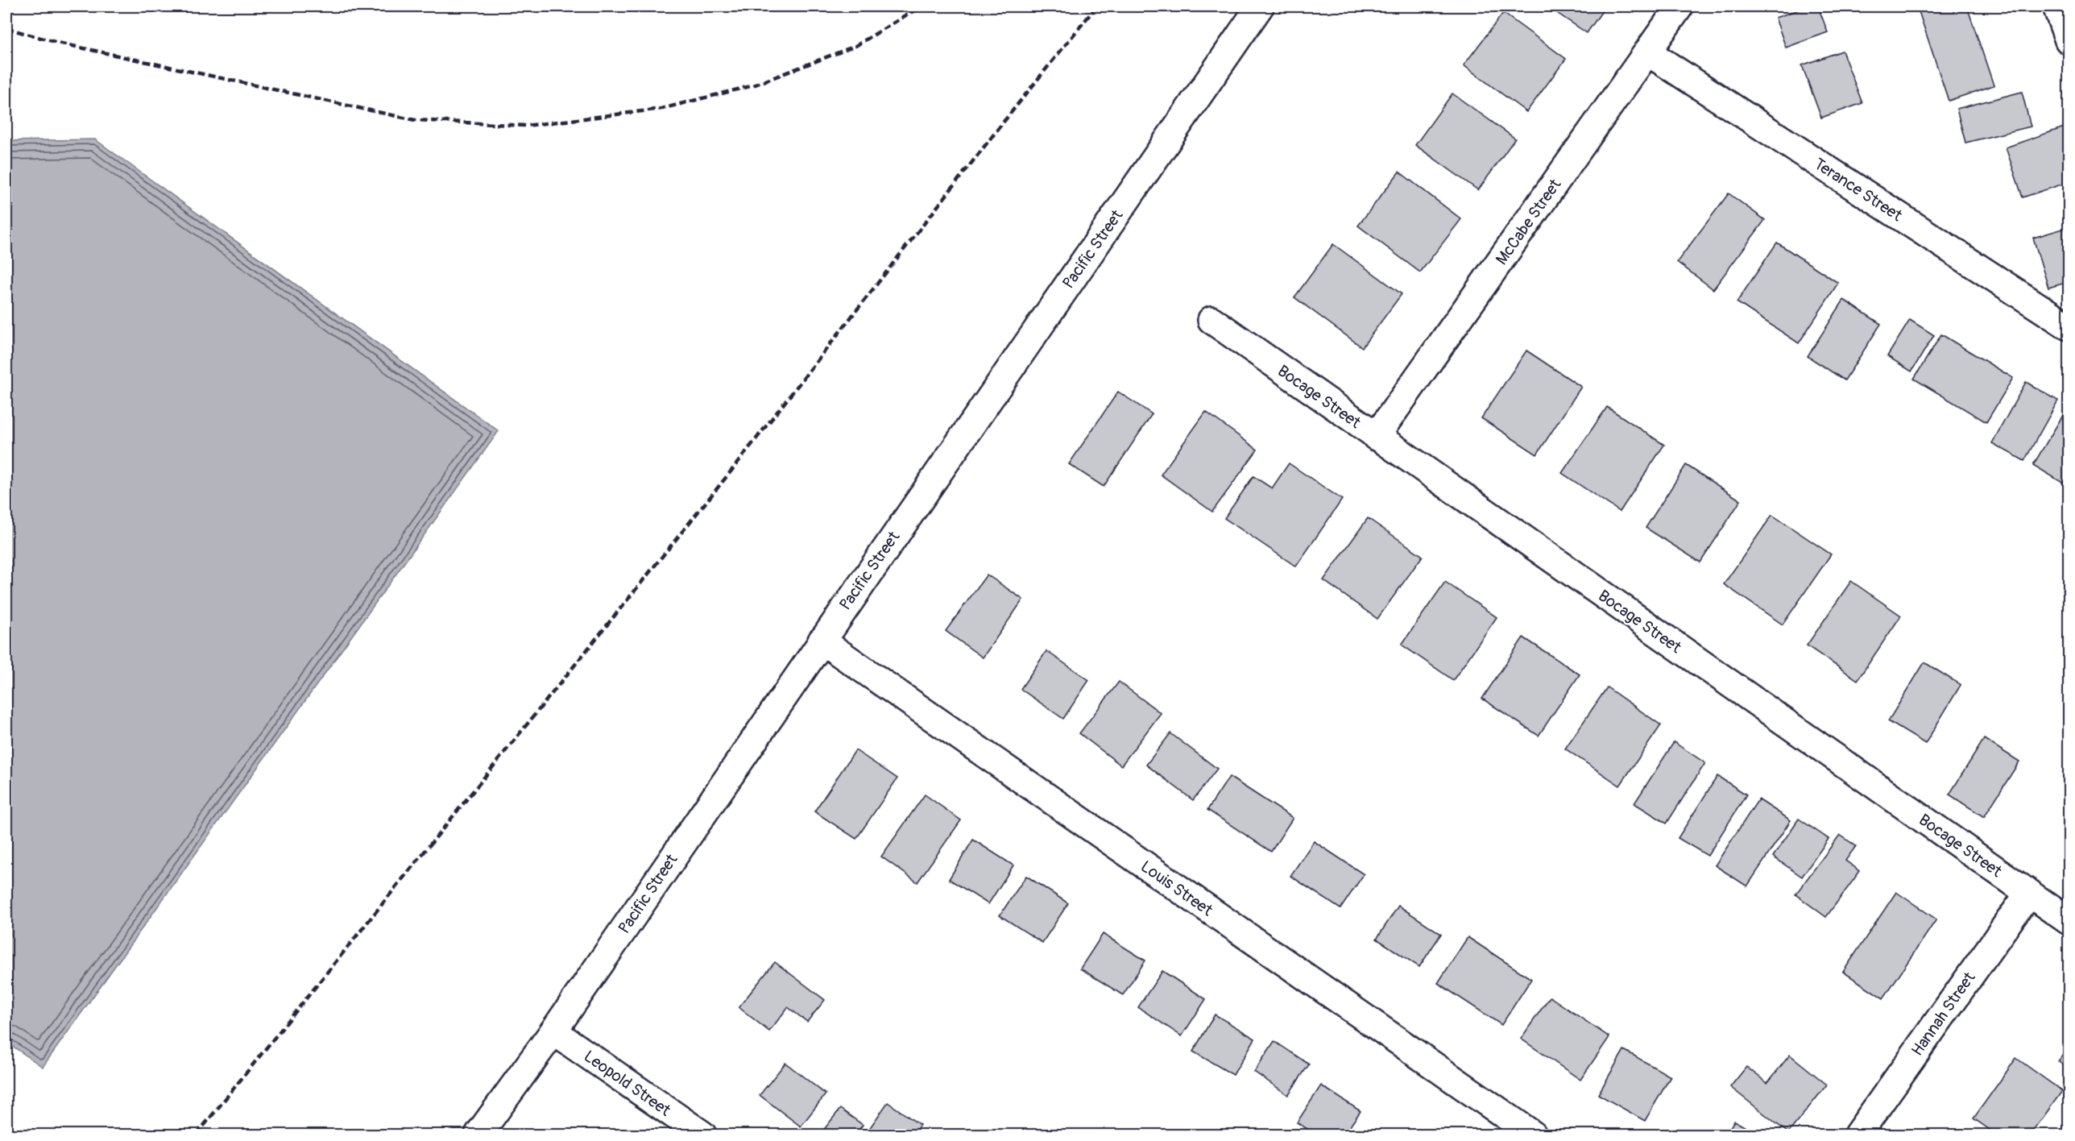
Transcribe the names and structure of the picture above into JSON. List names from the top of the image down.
{
  "streets": {
    "street": [
      "Terance Street",
      "McCabe Street",
      "Pacific Street",
      "Bocage Street",
      "Louis Street",
      "Hannah Street",
      "Leopold Street"
    ]
  },
  "crossings": [
    ["Terance Street", "McCabe Street"],
    ["McCabe Street", "Bocage Street"],
    ["Pacific Street", "Louis Street"],
    ["Pacific Street", "Leopold Street"],
    ["Bocage Street", "Hannah Street"]
  ]
}
